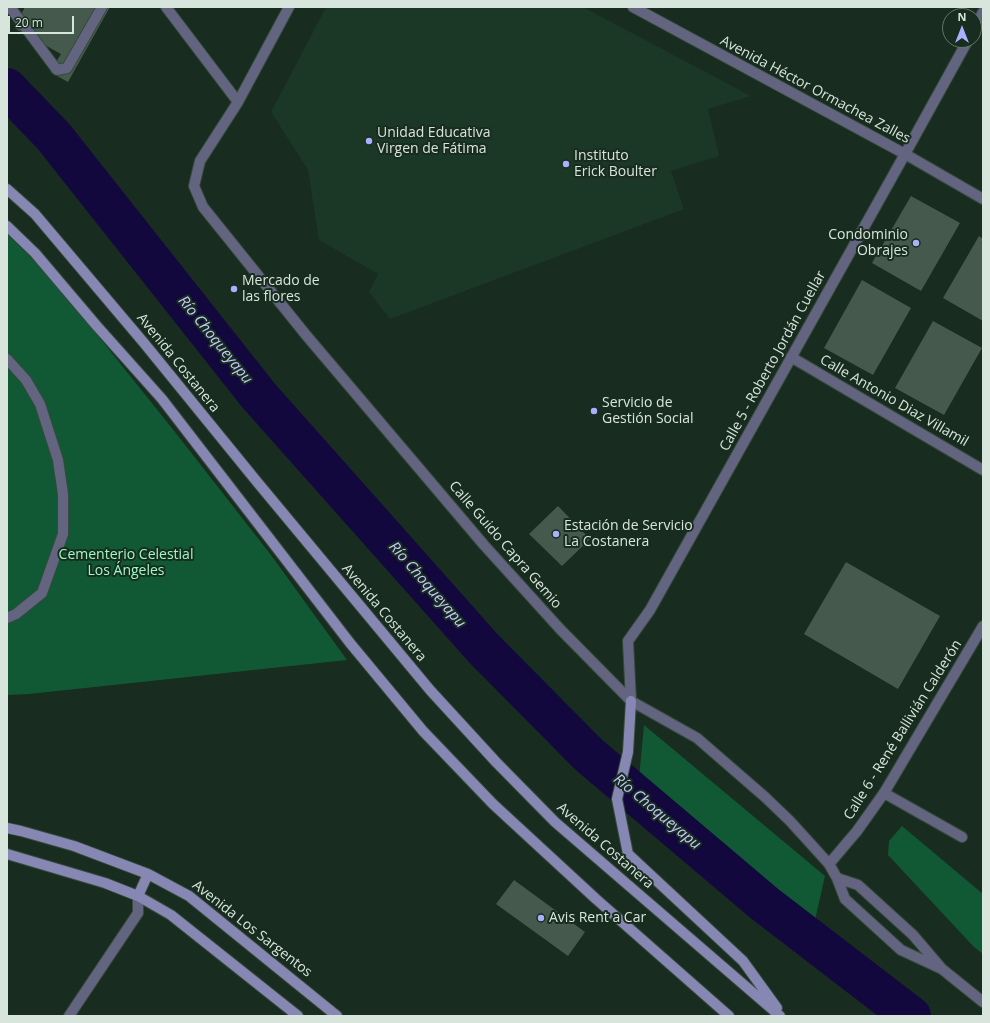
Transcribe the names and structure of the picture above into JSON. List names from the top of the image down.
{
  "streets": {
    "main road": ["Avenida Costanera", "Avenida Los Sargentos"],
    "street": [
      "Avenida Héctor Ormachea Zalles",
      "Calle 5 - Roberto Jordán Cuellar",
      "Calle Antonio Diaz Villamil",
      "Calle Guido Capra Gemio",
      "Calle 6 - René Ballivián Calderón"
    ]
  },
  "crossings": [
    ["Avenida Héctor Ormachea Zalles", "Calle 5 - Roberto Jordán Cuellar"],
    ["Calle 5 - Roberto Jordán Cuellar", "Calle Antonio Diaz Villamil"],
    ["Calle 5 - Roberto Jordán Cuellar", "Calle Guido Capra Gemio"],
    ["Calle Guido Capra Gemio", "Calle 6 - René Ballivián Calderón"]
  ],
  "water": ["Río Choqueyapu"],
  "parks": ["Cementerio Celestial Los Ángeles"],
  "places": [
    "Unidad Educativa Virgen de Fátima",
    "Instituto Erick Boulter",
    "Condominio Obrajes",
    "Mercado de las flores",
    "Servicio de Gestión Social",
    "Estación de Servicio La Costanera",
    "Avis Rent a Car"
  ],
  "scale_bar": "20 m",
  "north": "top"
}
